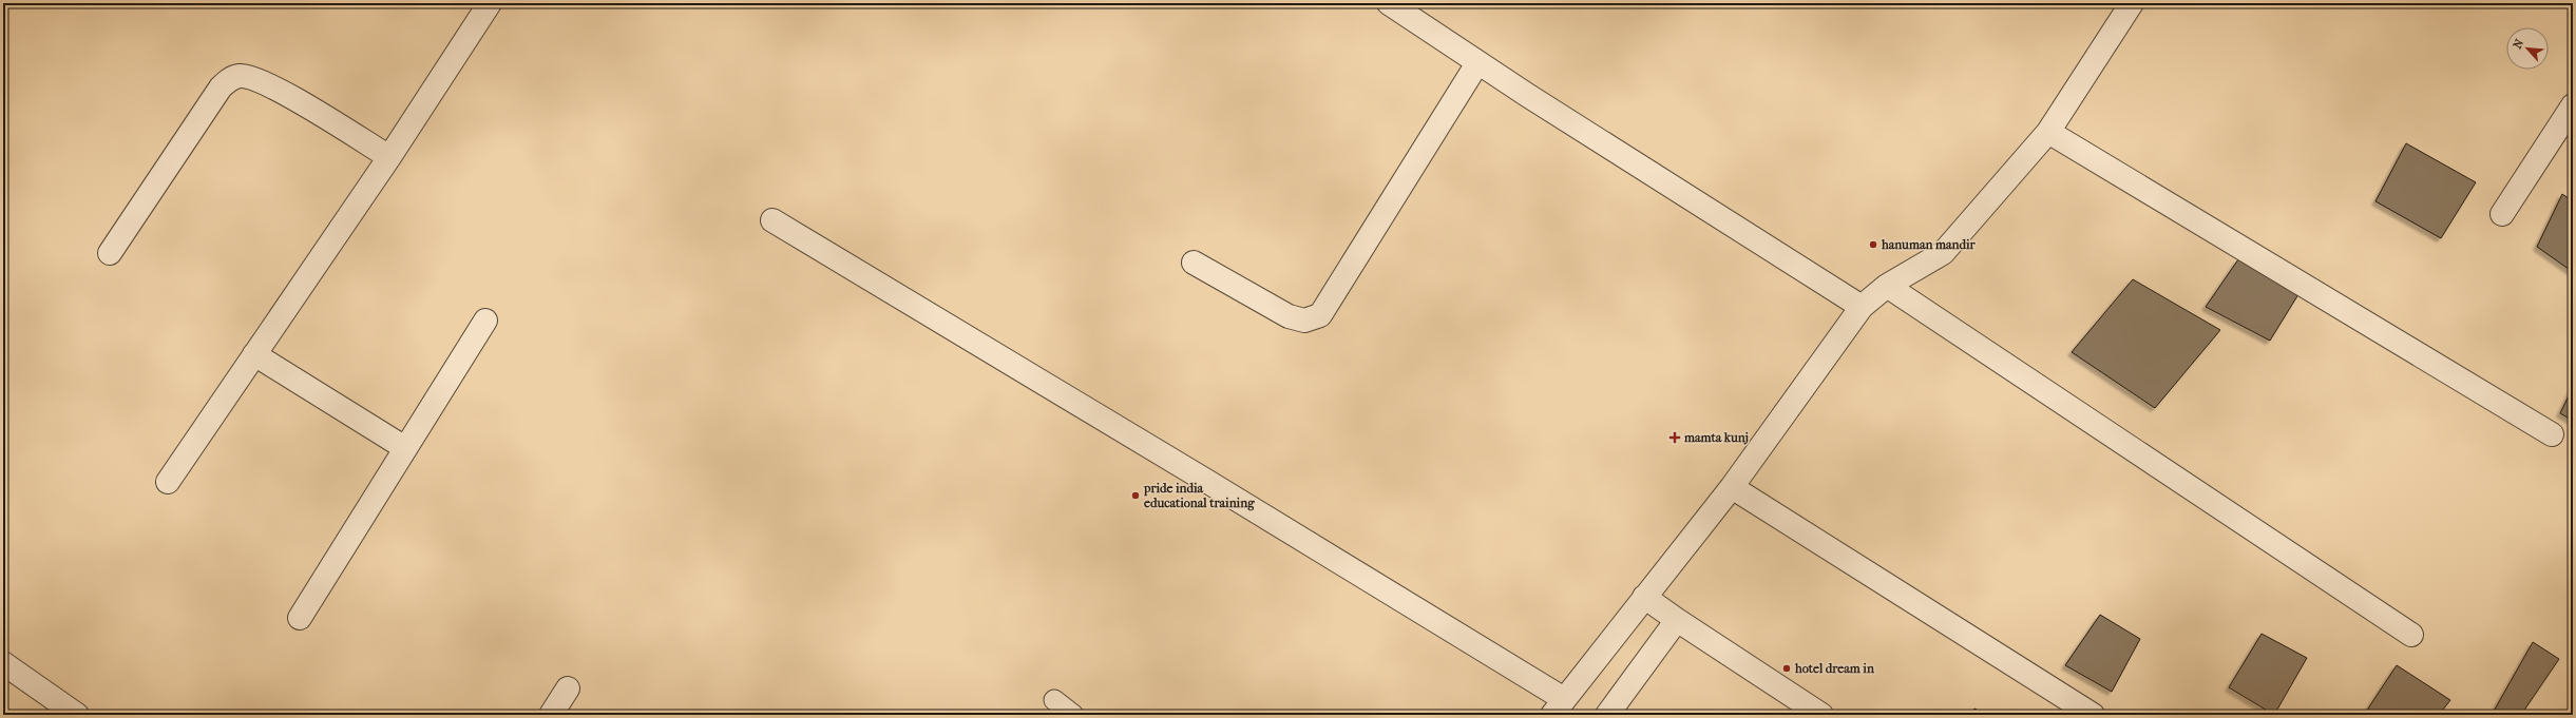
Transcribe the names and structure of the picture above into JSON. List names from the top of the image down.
{
  "places": {
    "other": ["hanuman mandir", "pride india educational training", "hotel dream in"],
    "health": ["mamta kunj"]
  },
  "north": "top left"
}
